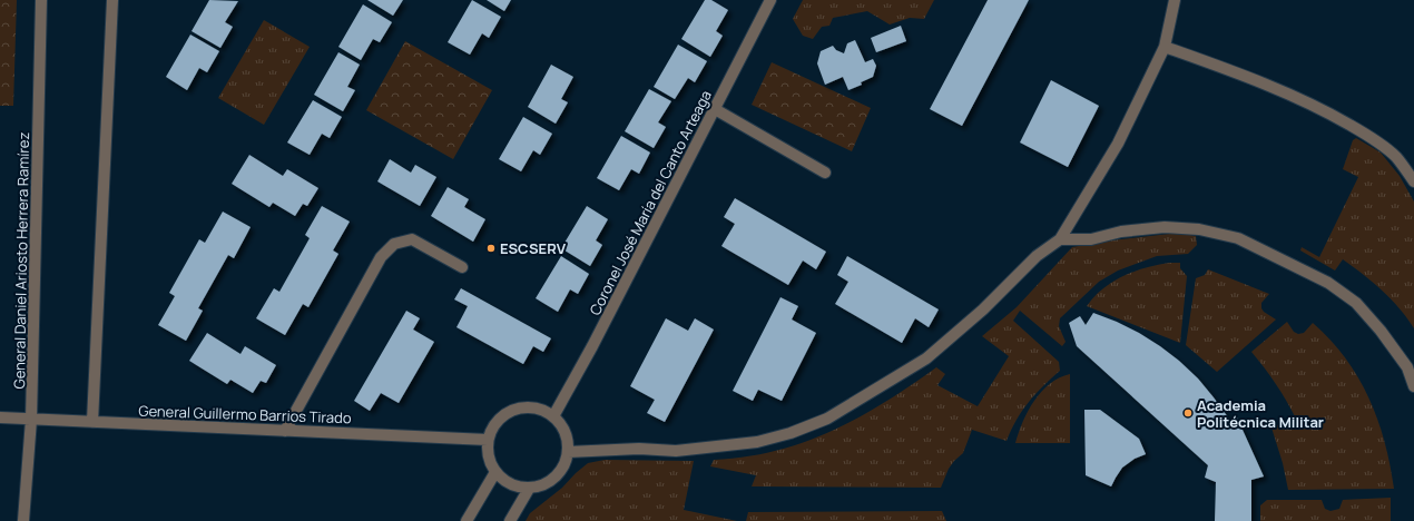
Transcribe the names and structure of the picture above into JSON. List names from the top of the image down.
{
  "streets": {
    "lane": ["Coronel José María del Canto Arteaga", "General Daniel Ariosto Herrera Ramírez", "General Guillermo Barrios Tirado"]
  },
  "crossings": [
    ["Coronel José María del Canto Arteaga", "General Guillermo Barrios Tirado"],
    ["General Daniel Ariosto Herrera Ramírez", "General Guillermo Barrios Tirado"]
  ],
  "places": ["ESCSERV", "Academia Politécnica Militar"]
}
